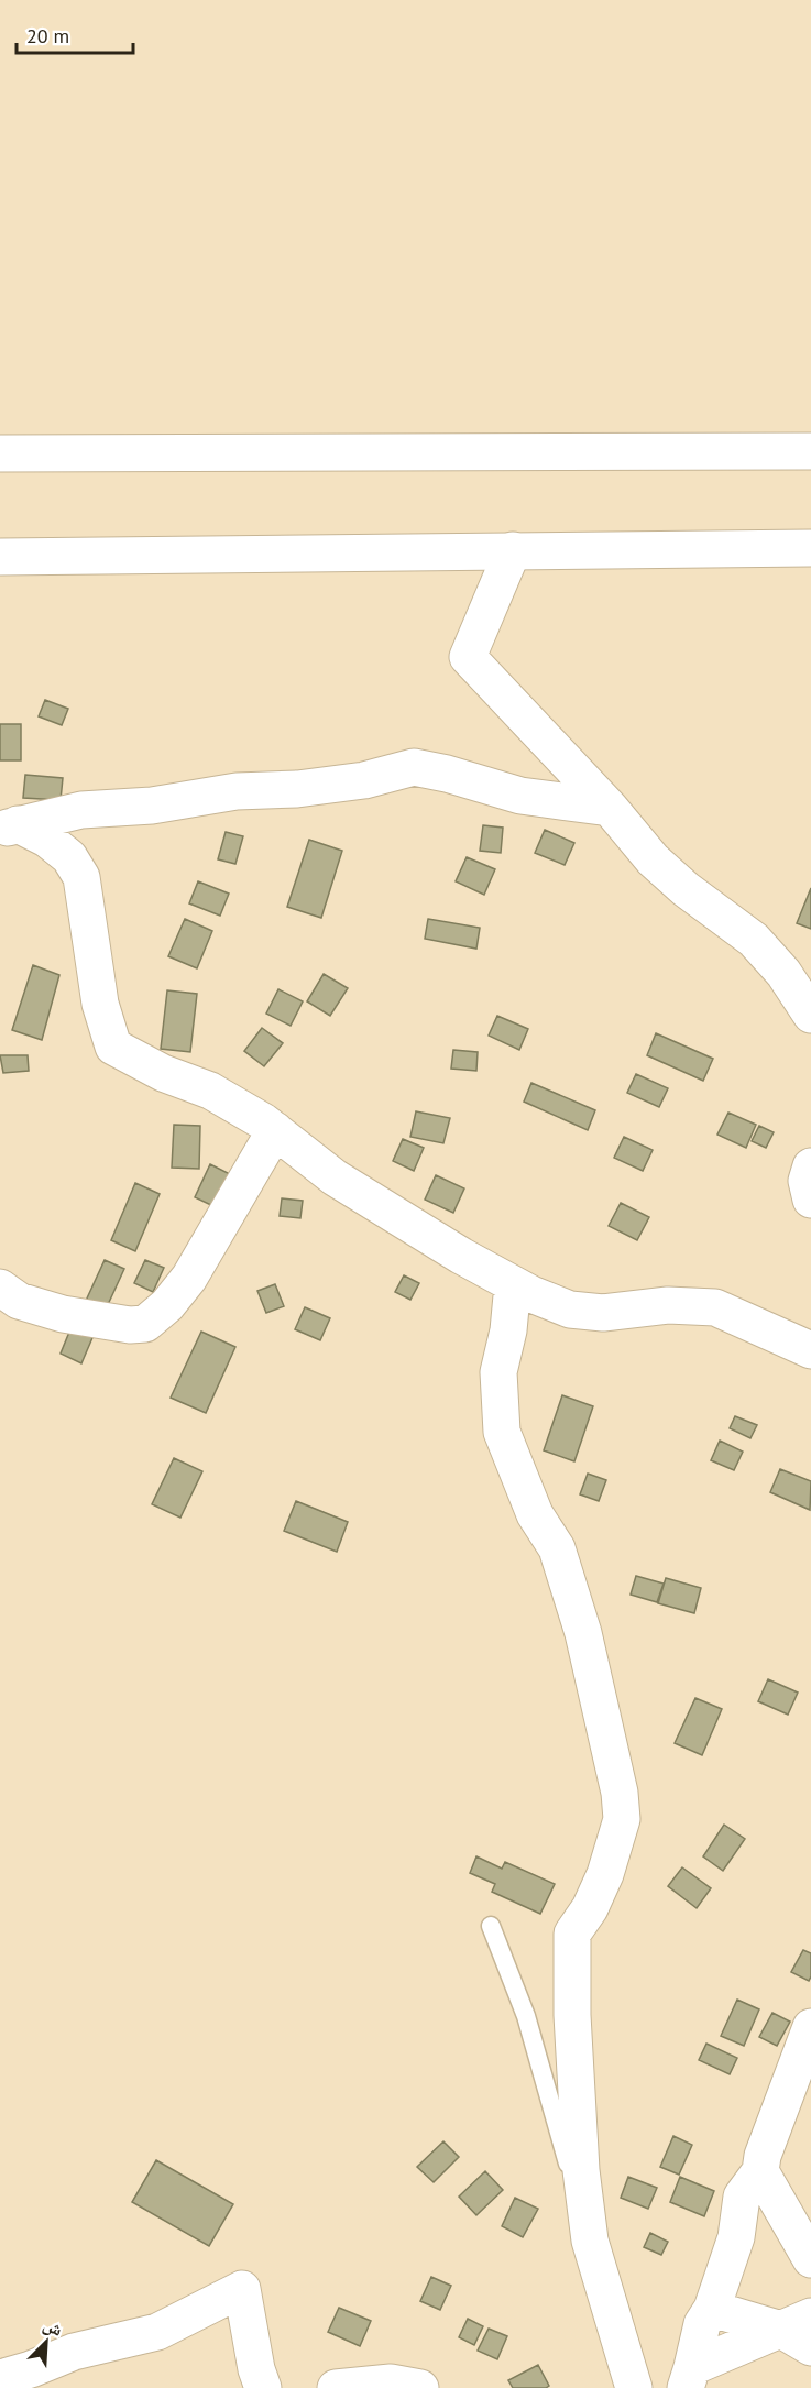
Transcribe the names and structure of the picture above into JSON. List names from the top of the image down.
{
  "scale_bar": "20 m",
  "north": "top right"
}
